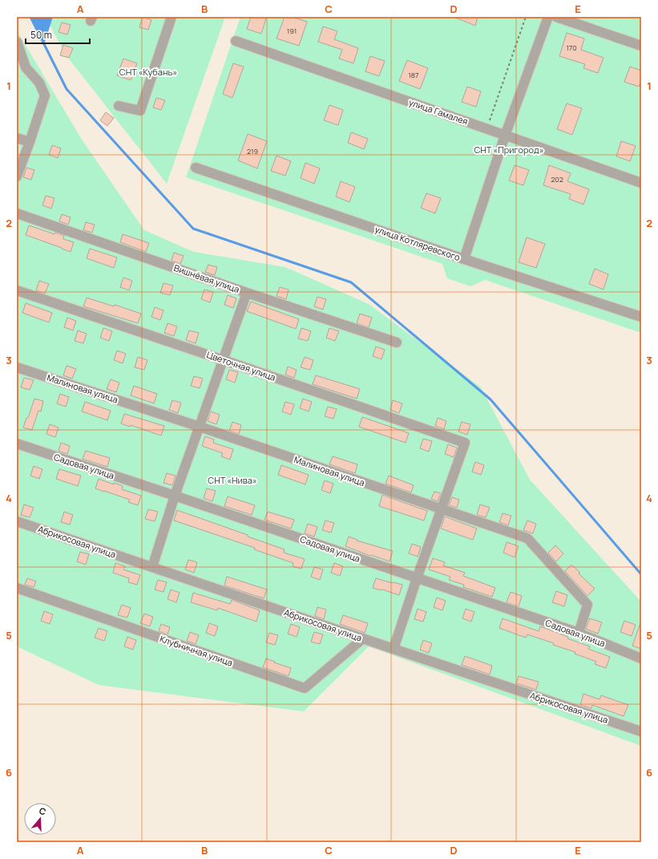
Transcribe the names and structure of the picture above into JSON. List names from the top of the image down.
{
  "streets": {
    "street": [
      "улица Гамалея",
      "улица Котляревского",
      "Вишнёвая улица",
      "Цветочная улица",
      "Малиновая улица",
      "Садовая улица",
      "Абрикосовая улица",
      "Клубничная улица"
    ]
  },
  "crossings": [
    ["Цветочная улица", "Малиновая улица"],
    ["Малиновая улица", "Садовая улица"],
    ["Абрикосовая улица", "Клубничная улица"]
  ],
  "parks": ["СНТ «Кубань»", "СНТ «Пригород»", "СНТ «Нива»"],
  "house_numbers": [
    "191",
    "170",
    "187",
    "219",
    "202"
  ],
  "scale_bar": "50 m",
  "north": "top",
  "grid": {
    "columns": [
      "A",
      "B",
      "C",
      "D",
      "E"
    ],
    "rows": [
      "1",
      "2",
      "3",
      "4",
      "5",
      "6"
    ]
  }
}
